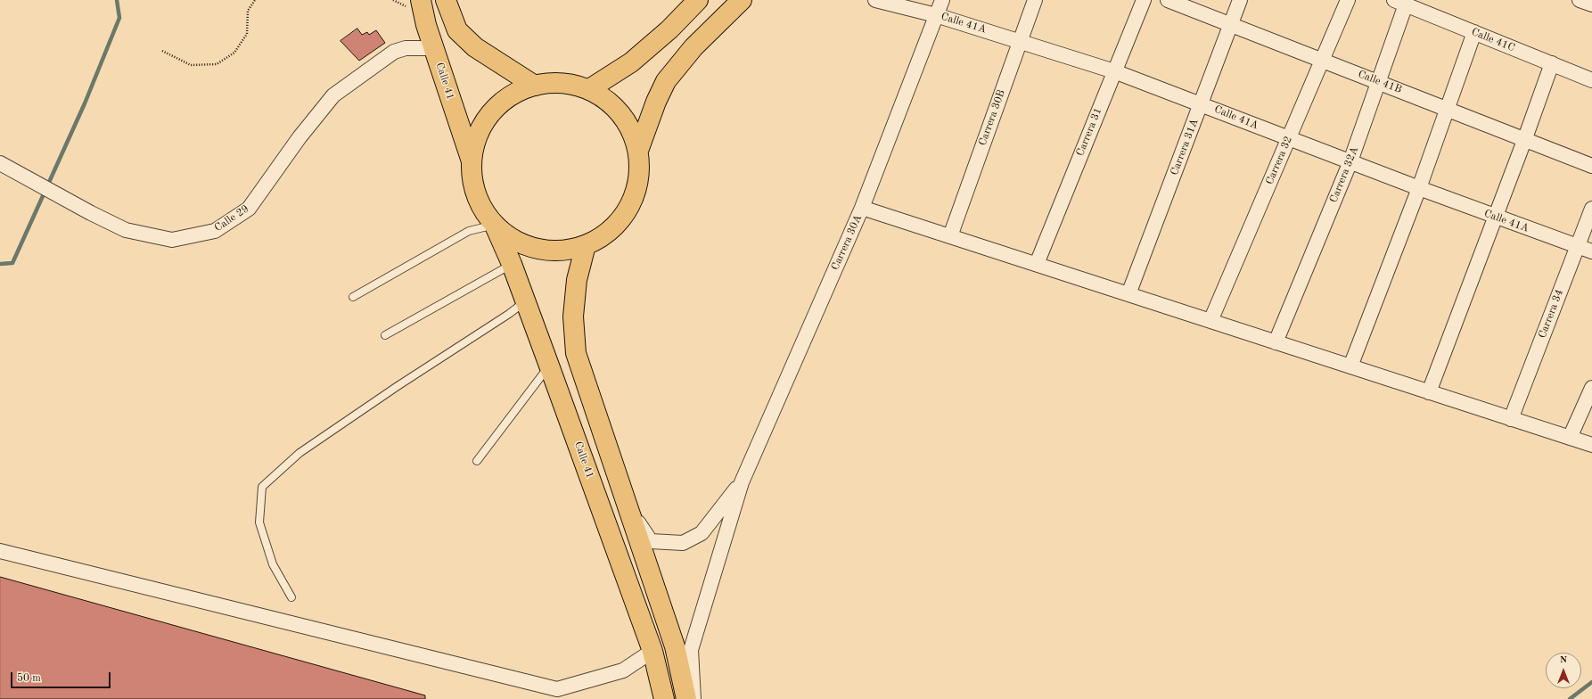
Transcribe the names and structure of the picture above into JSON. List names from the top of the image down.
{
  "streets": {
    "main road": ["Calle 41"],
    "street": [
      "Calle 41A",
      "Calle 41C",
      "Calle 41B",
      "Carrera 30B",
      "Carrera 31",
      "Carrera 31A",
      "Carrera 32",
      "Carrera 32A",
      "Calle 29",
      "Carrera 30A",
      "Carrera 34"
    ]
  },
  "crossings": [
    ["Calle 41A", "Carrera 30B"],
    ["Calle 41A", "Carrera 31"],
    ["Calle 41A", "Carrera 31A"],
    ["Calle 41A", "Carrera 32"],
    ["Calle 41A", "Carrera 32A"],
    ["Calle 41A", "Carrera 30A"],
    ["Calle 41A", "Carrera 34"],
    ["Calle 41C", "Carrera 32A"],
    ["Calle 41", "Calle 29"],
    ["Calle 41B", "Carrera 31A"],
    ["Calle 41B", "Carrera 32"],
    ["Calle 41B", "Carrera 32A"]
  ],
  "scale_bar": "50 m",
  "north": "top"
}
